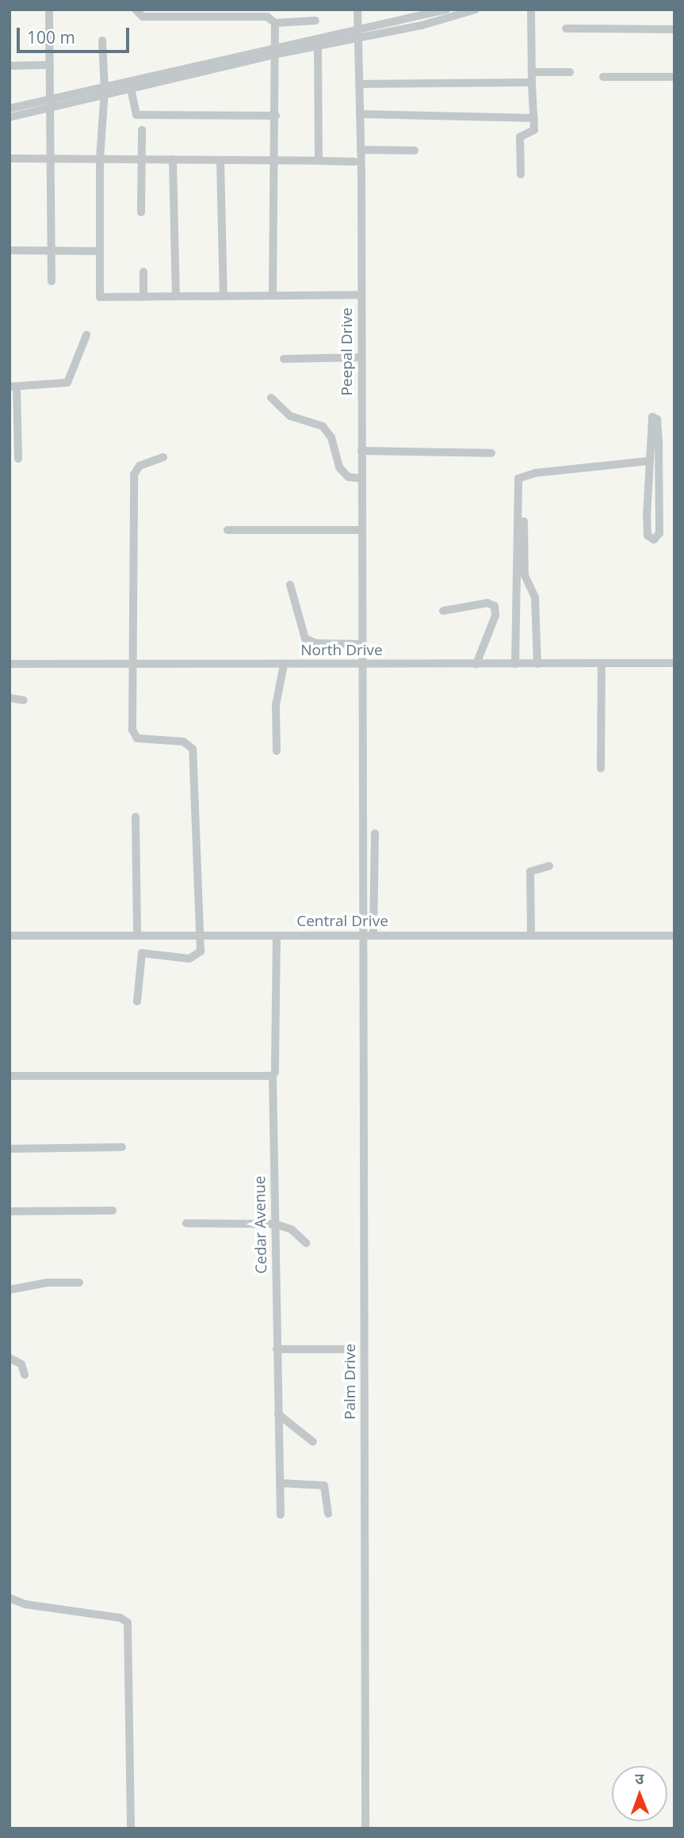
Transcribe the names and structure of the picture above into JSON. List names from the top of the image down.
{
  "streets": {
    "street": [
      "Peepal Drive",
      "North Drive",
      "Central Drive",
      "Cedar Avenue",
      "Palm Drive"
    ]
  },
  "crossings": [
    ["Peepal Drive", "North Drive"],
    ["Peepal Drive", "Palm Drive"],
    ["North Drive", "Palm Drive"],
    ["Central Drive", "Cedar Avenue"],
    ["Central Drive", "Palm Drive"]
  ],
  "scale_bar": "100 m",
  "north": "top"
}
